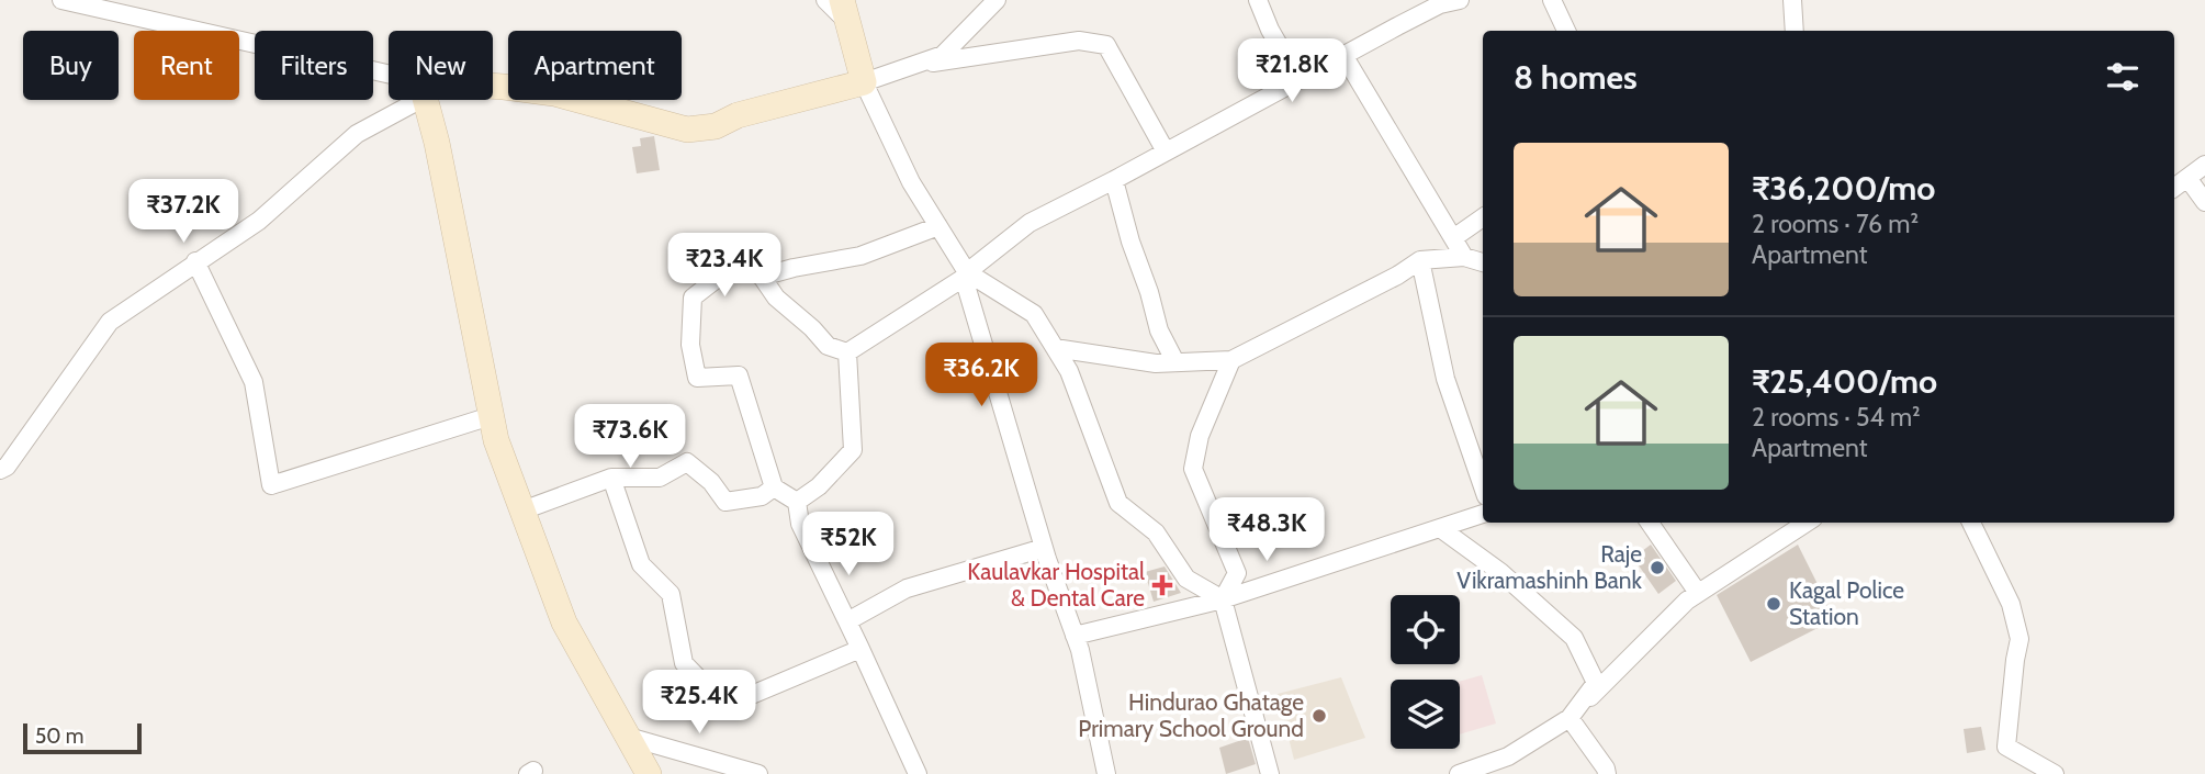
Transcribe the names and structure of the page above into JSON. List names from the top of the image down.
{
  "places": {
    "other": ["Raje Vikramashinh Bank", "Kagal Police Station", "Hindurao Ghatage Primary School Ground"],
    "health": ["Kaulavkar Hospital & Dental Care"]
  },
  "scale_bar": "50 m",
  "page": {
    "chip": [
      "Buy",
      "Rent",
      "Filters",
      "New",
      "Apartment"
    ],
    "heading": "8 homes",
    "price": [
      "₹21.8K",
      "₹37.2K",
      "₹23.4K",
      "₹36.2K",
      "₹73.6K",
      "₹48.3K",
      "₹52K",
      "₹25.4K"
    ],
    "list": [
      {
        "name": "₹36,200/mo",
        "note": "2 rooms · 76 m² · Apartment"
      },
      {
        "name": "₹25,400/mo",
        "note": "2 rooms · 54 m² · Apartment"
      }
    ],
    "scale": "50 m"
  }
}
